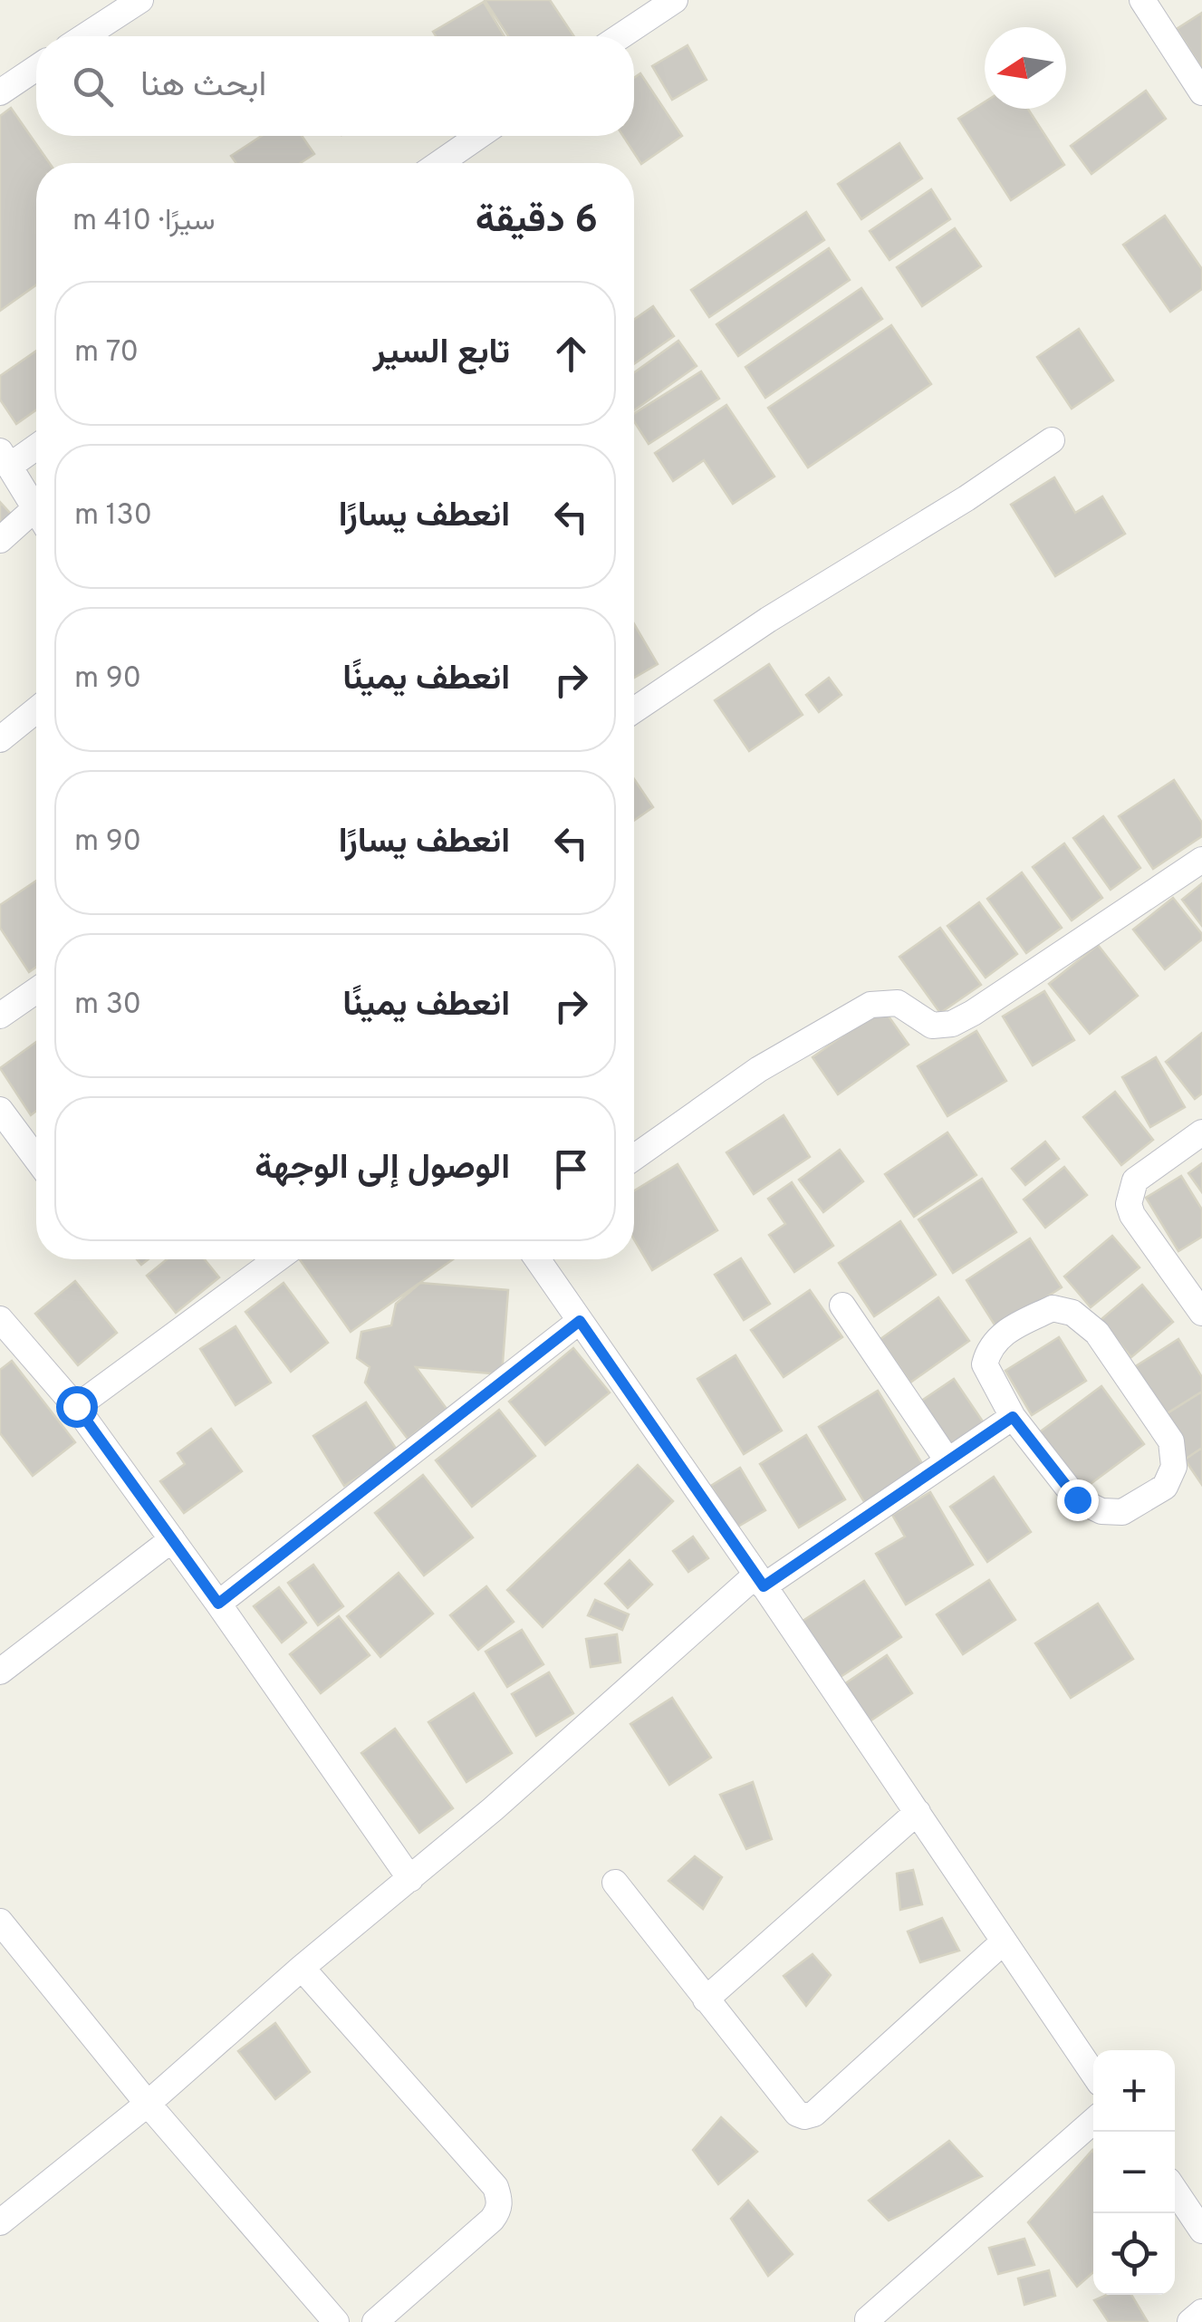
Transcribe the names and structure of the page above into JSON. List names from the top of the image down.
{
  "north": "left",
  "page": {
    "search": "ابحث هنا",
    "heading": ["6 دقيقة", "سيرًا · 410 m"],
    "list": [
      ["تابع السير", "70 m"],
      ["انعطف يسارًا", "130 m"],
      ["انعطف يمينًا", "90 m"],
      ["انعطف يسارًا", "90 m"],
      ["انعطف يمينًا", "30 m"],
      "الوصول إلى الوجهة"
    ],
    "map_buttons": ["+", "−"]
  }
}
